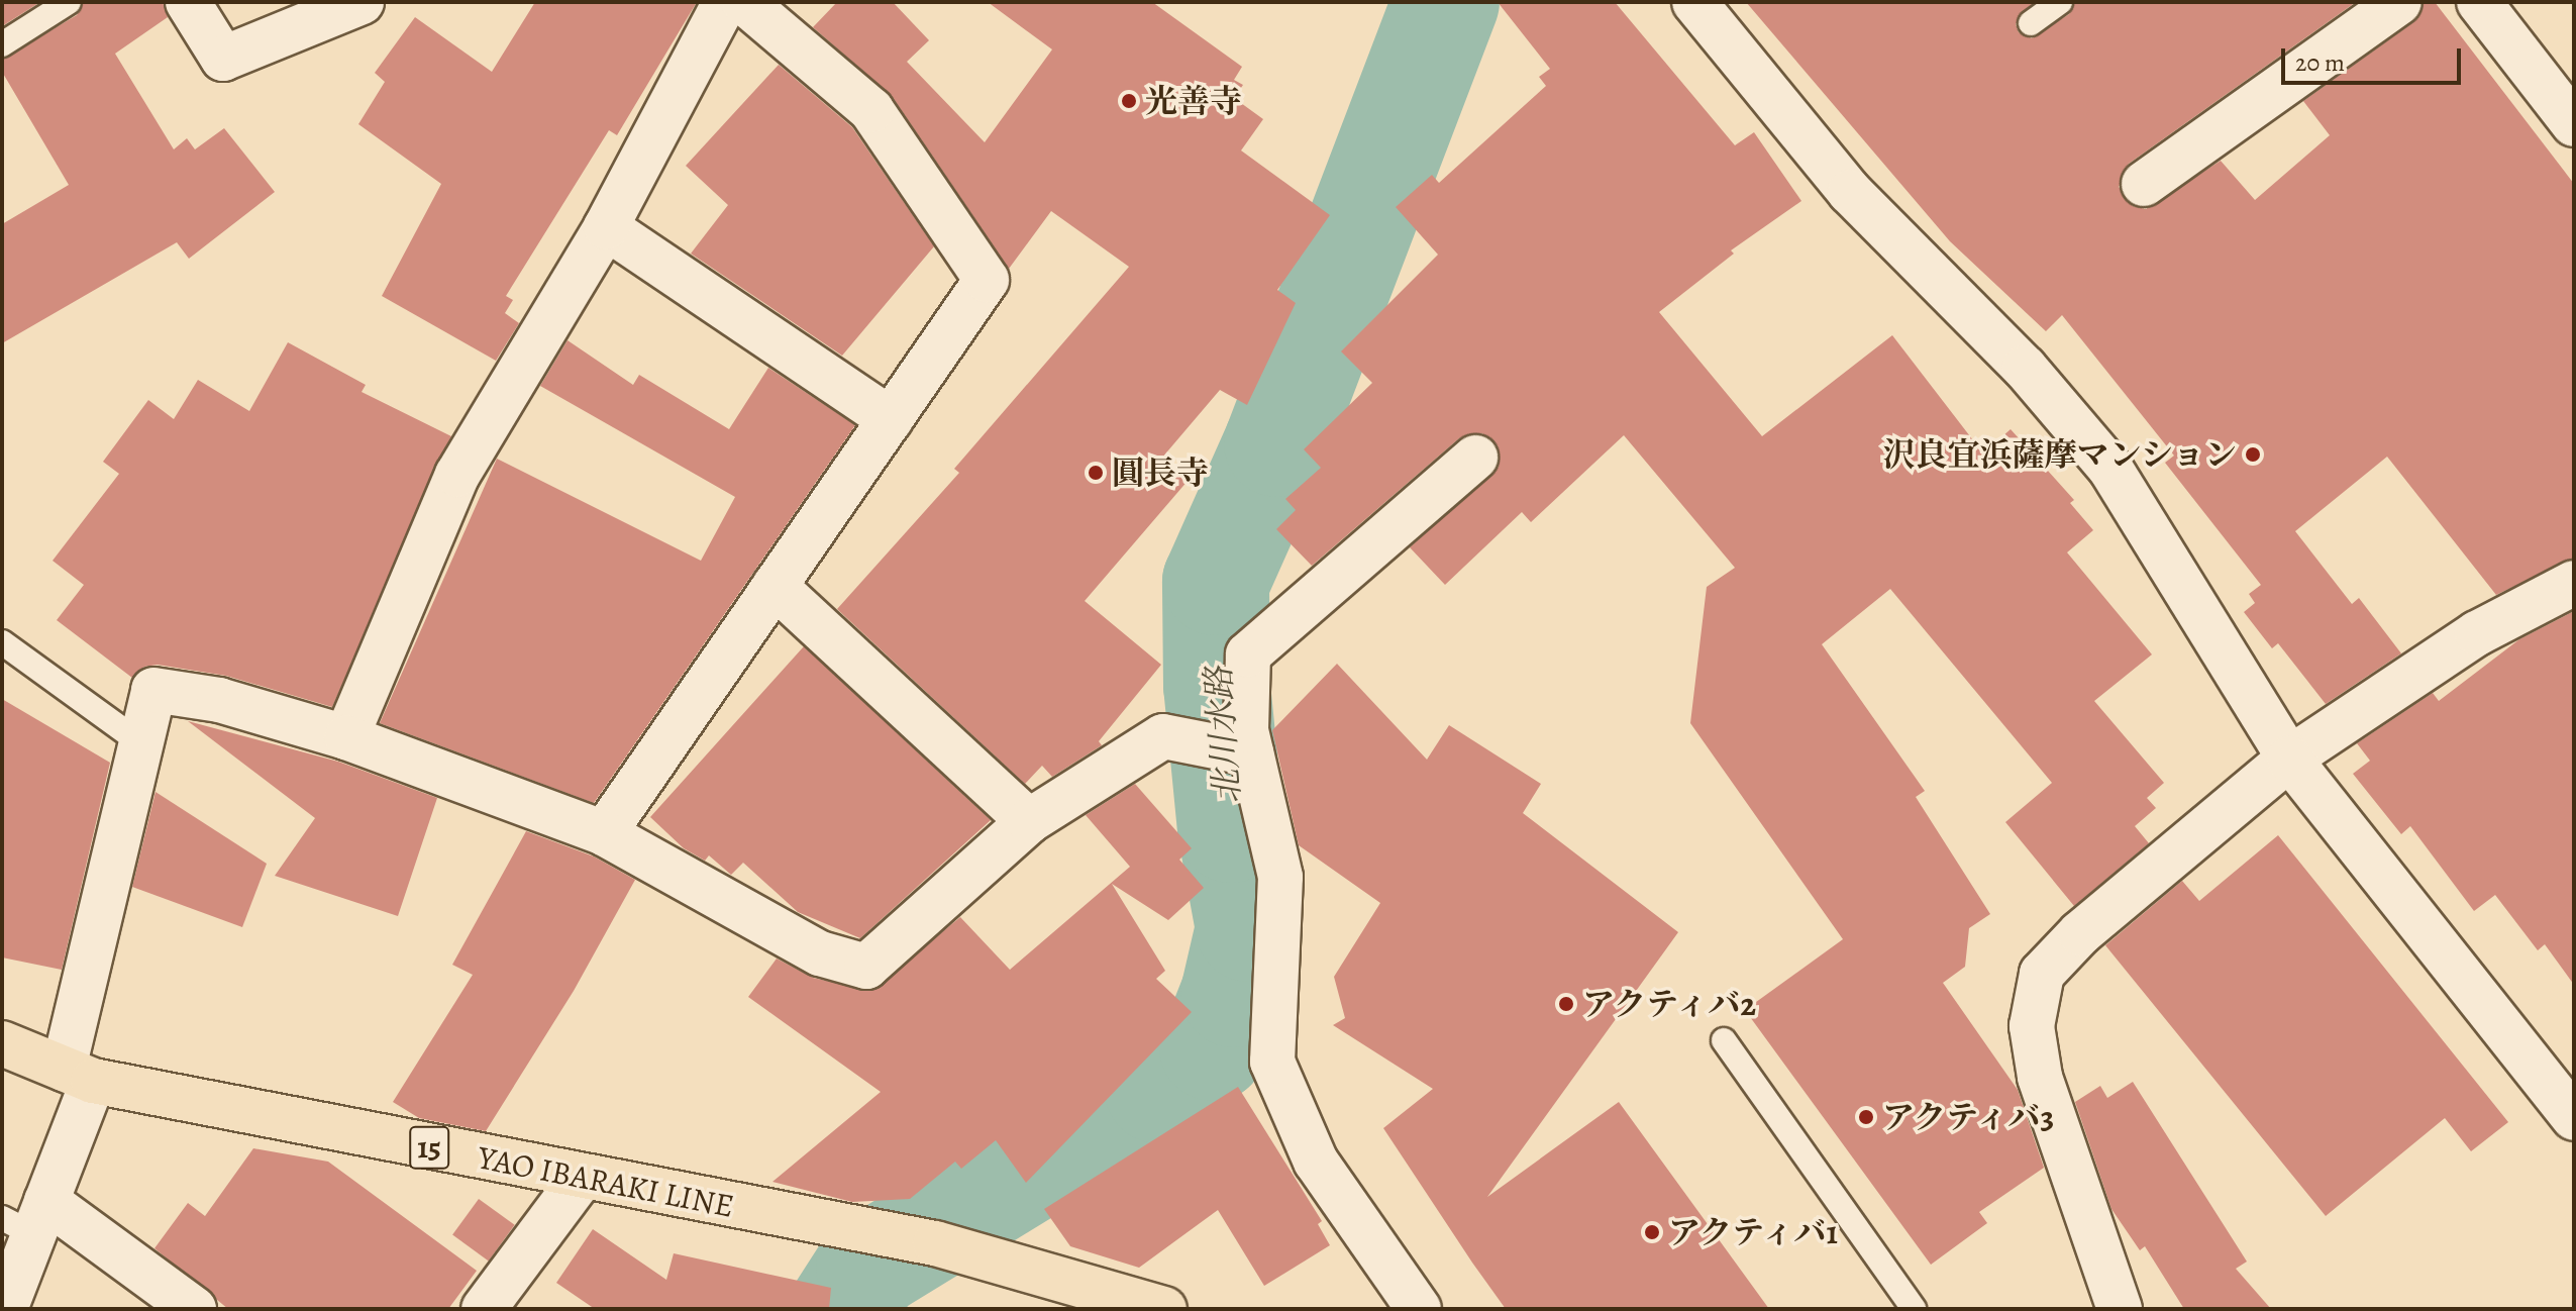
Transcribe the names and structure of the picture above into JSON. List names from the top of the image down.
{
  "streets": {
    "main road": ["15", "YAO IBARAKI LINE"]
  },
  "water": ["北川水路"],
  "places": [
    "光善寺",
    "沢良宜浜薩摩マンション",
    "圓長寺",
    "アクティバ2",
    "アクティバ3",
    "アクティバ1"
  ],
  "scale_bar": "20 m"
}
